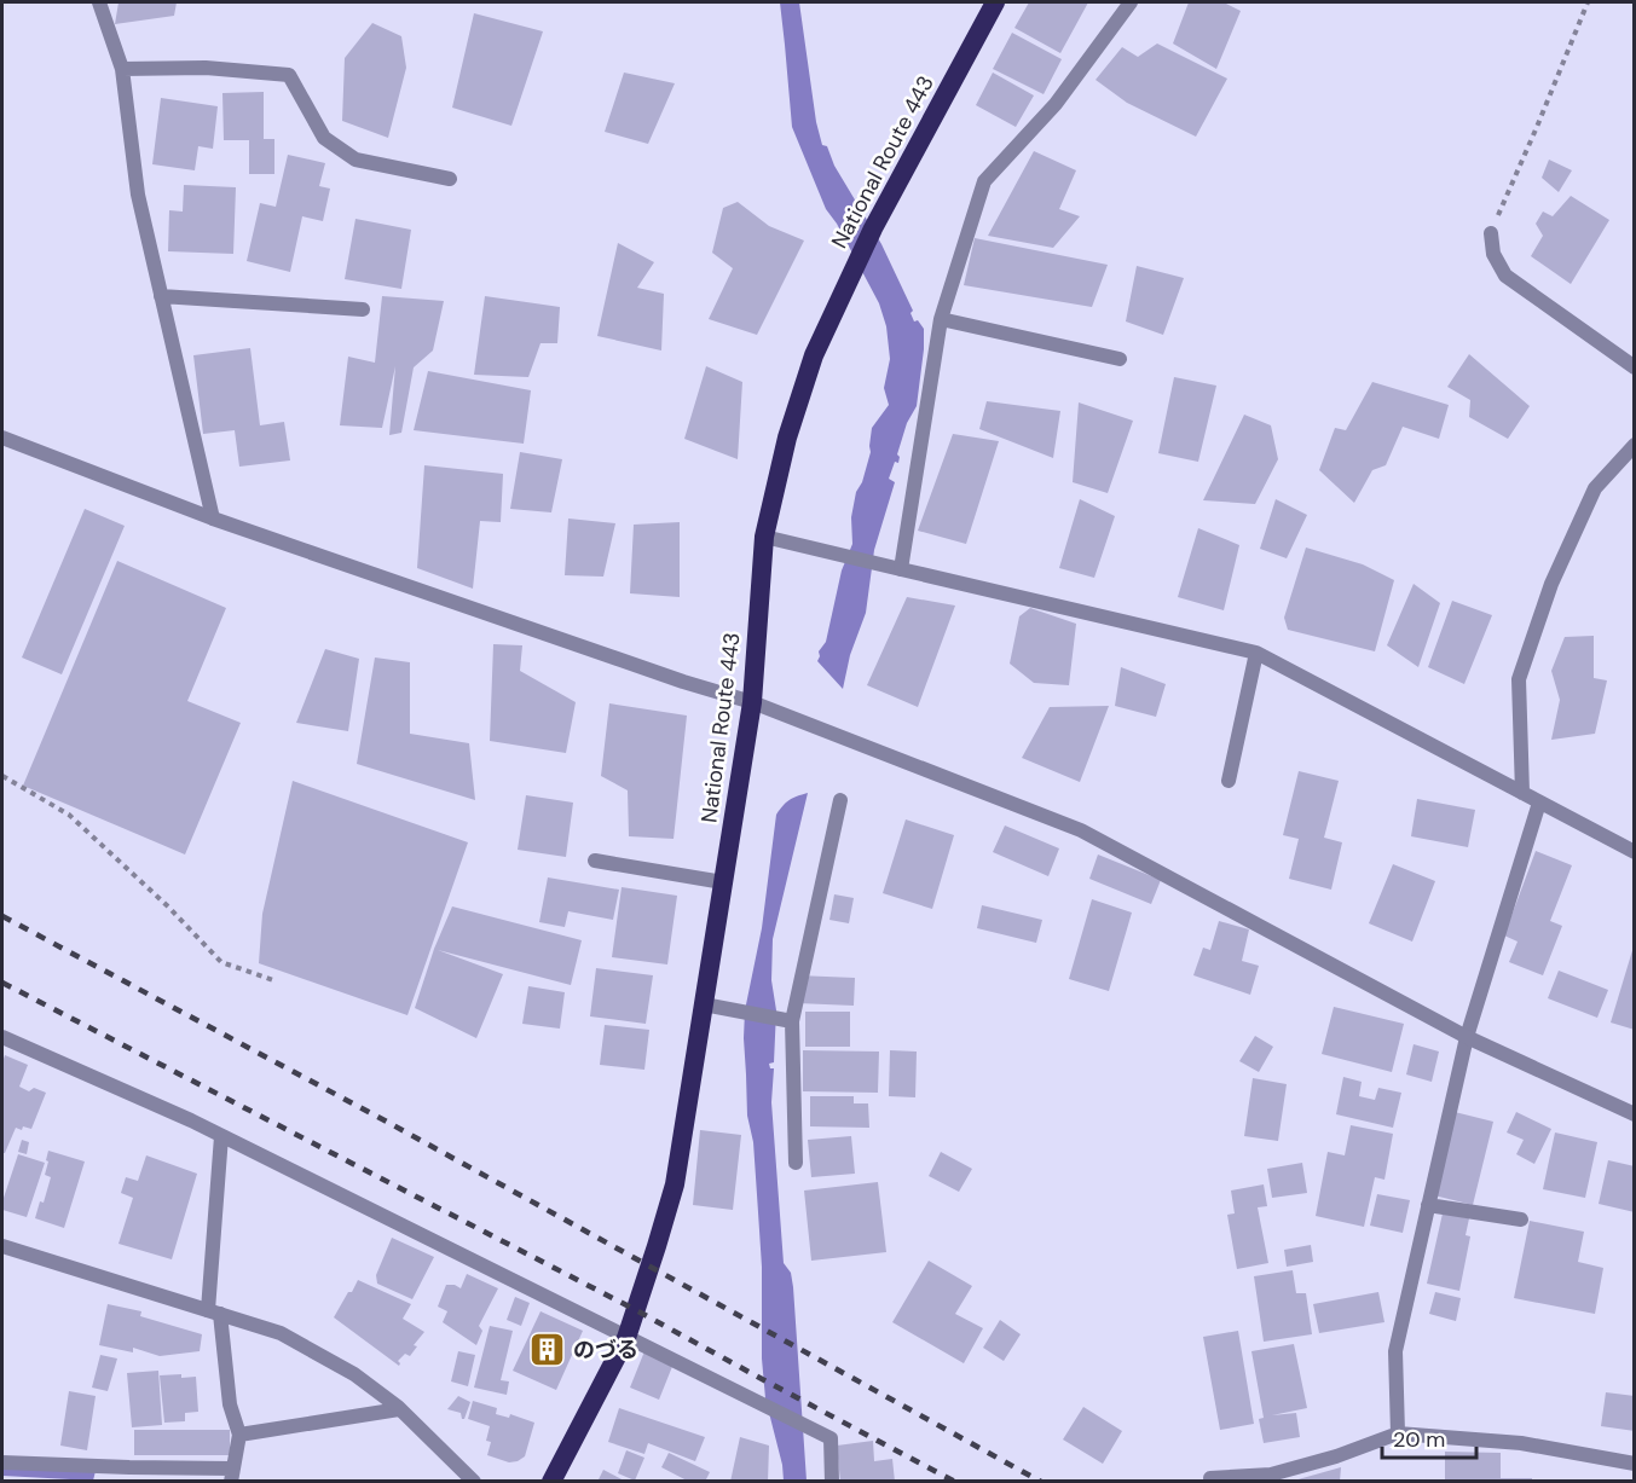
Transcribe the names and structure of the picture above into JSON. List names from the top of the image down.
{
  "streets": {
    "highway": ["National Route 443"]
  },
  "places": {
    "building": ["のづる"]
  },
  "scale_bar": "20 m"
}
